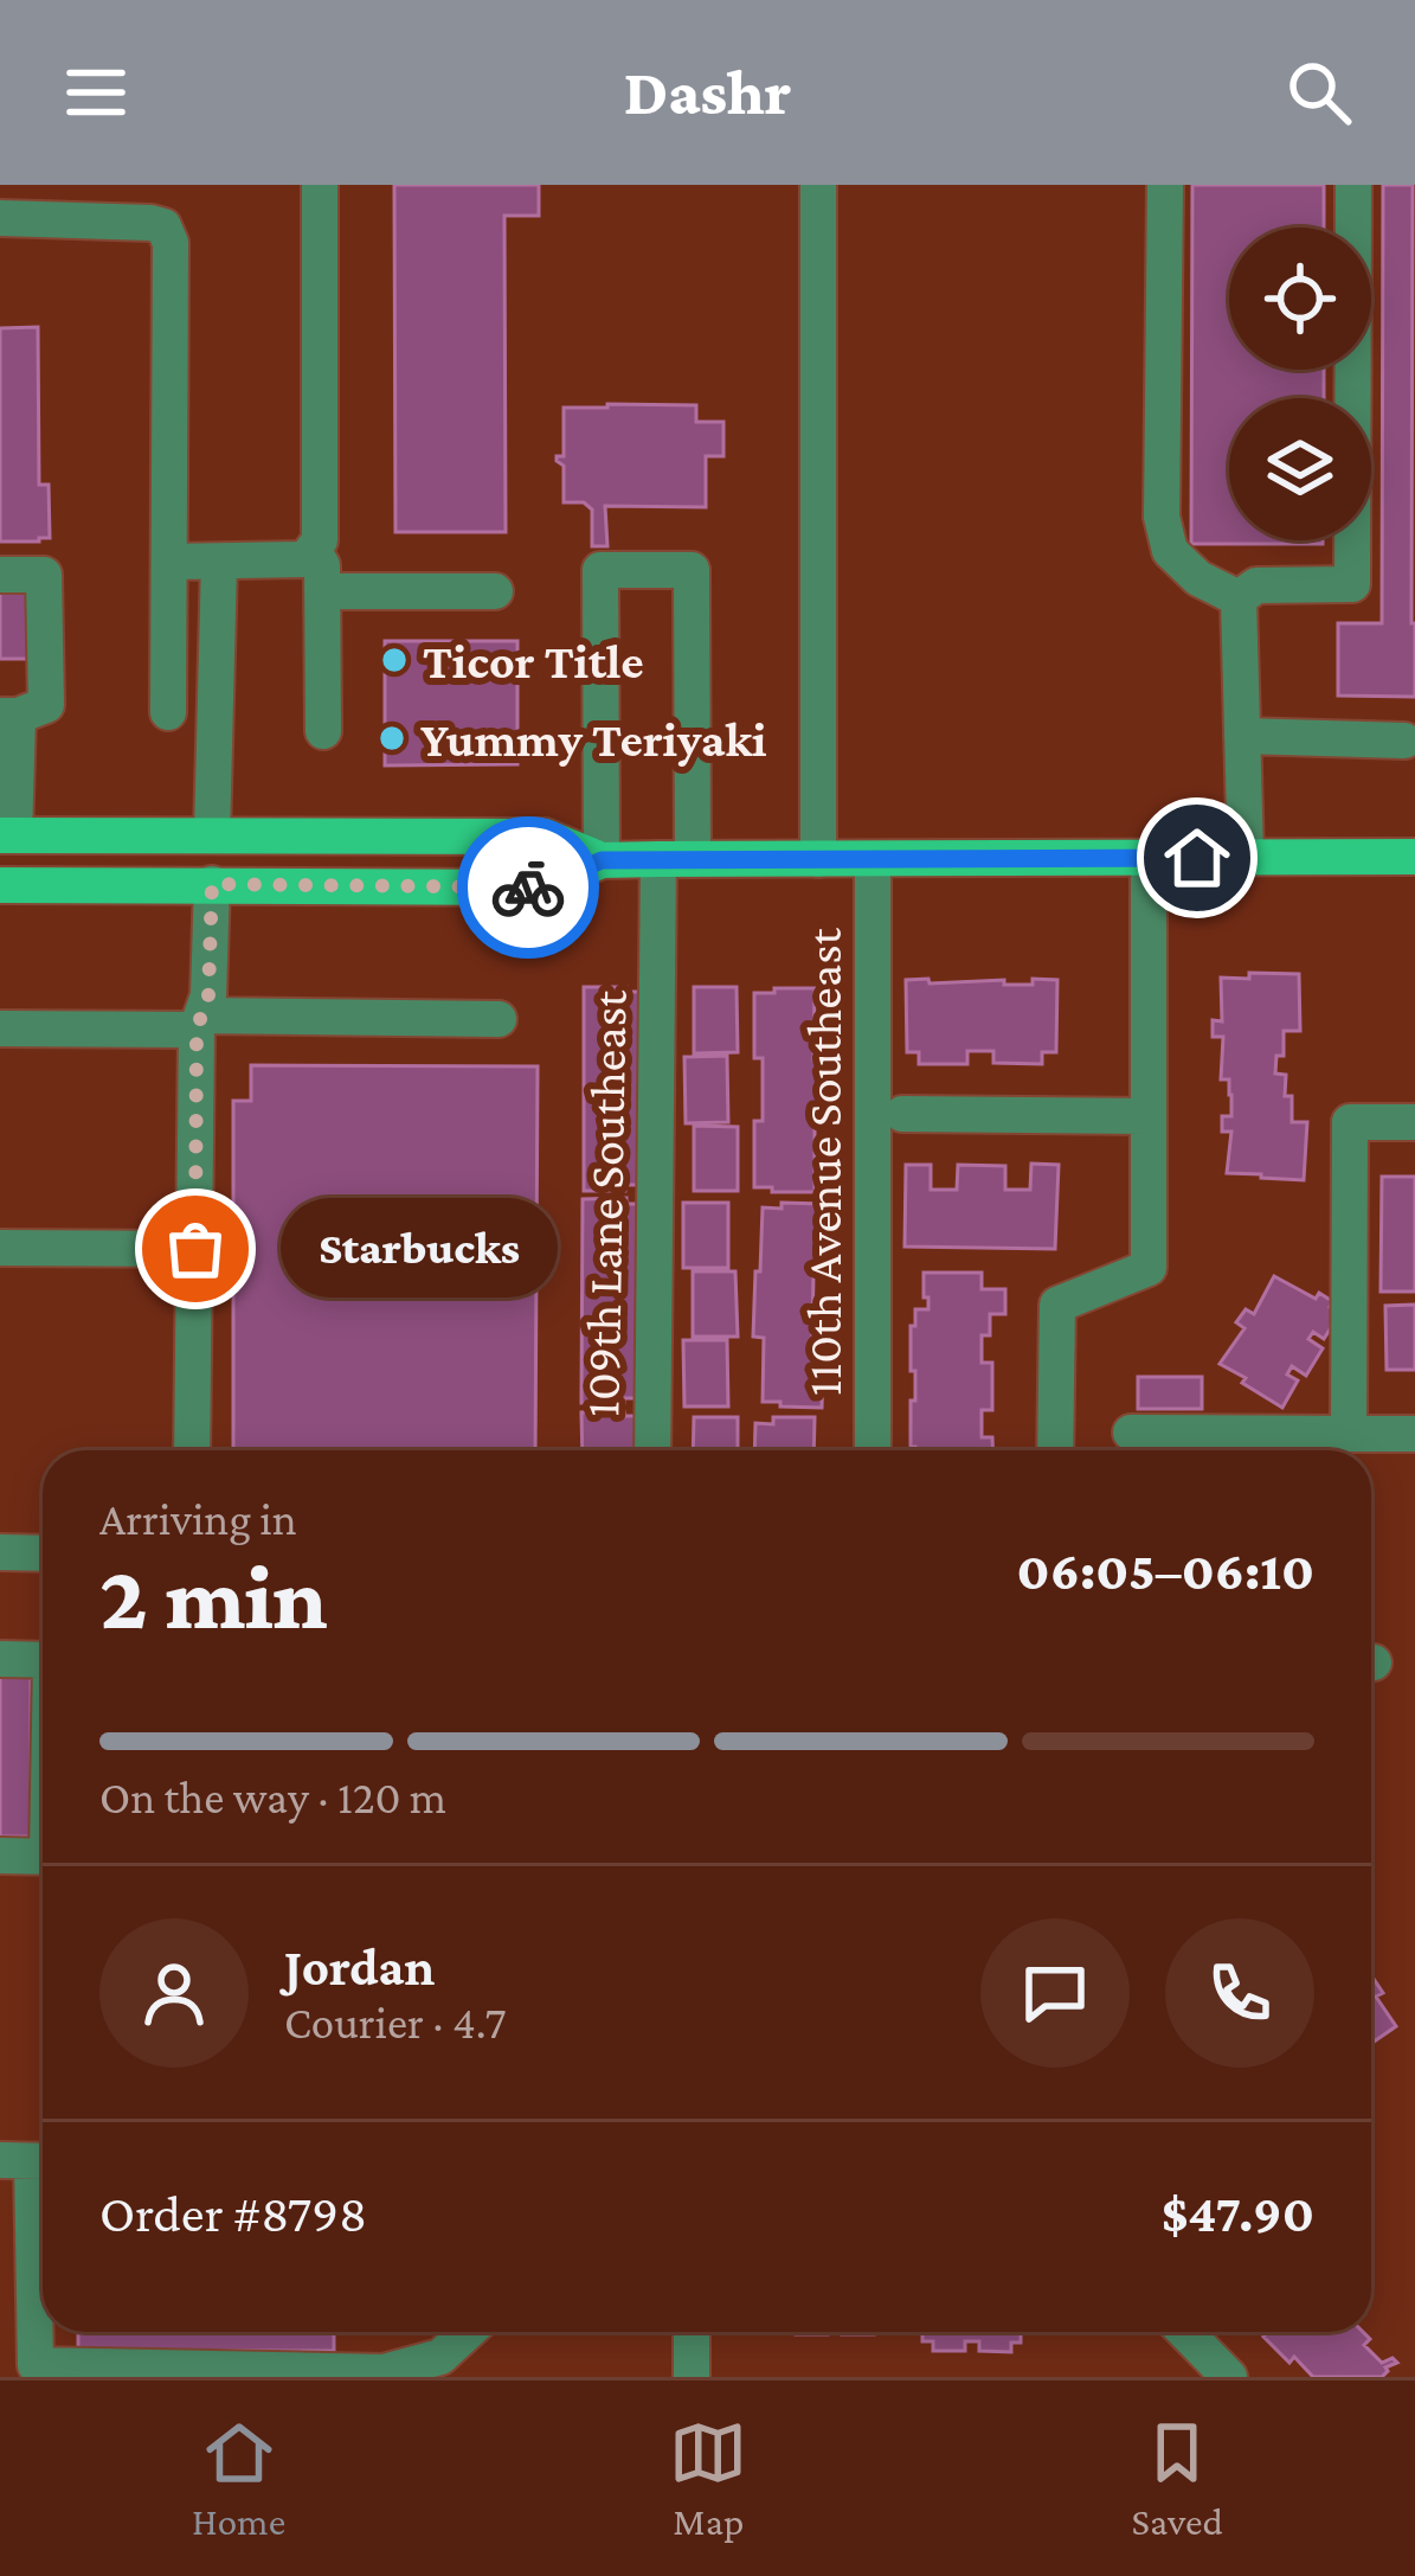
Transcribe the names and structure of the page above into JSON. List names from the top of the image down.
{
  "streets": {
    "street": ["110th Avenue Southeast", "109th Lane Southeast"]
  },
  "places": ["Ticor Title", "Yummy Teriyaki", "Starbucks"],
  "page": {
    "header": "Dashr",
    "bubble": "Starbucks",
    "heading": ["2 min", "Arriving in", "06:05–06:10"],
    "panel": [
      "Jordan",
      "Courier · 4.7",
      "Order #8798",
      "$47.90"
    ],
    "bar": "On the way · 120 m",
    "tabs": ["Home", "Map", "Saved"]
  }
}
